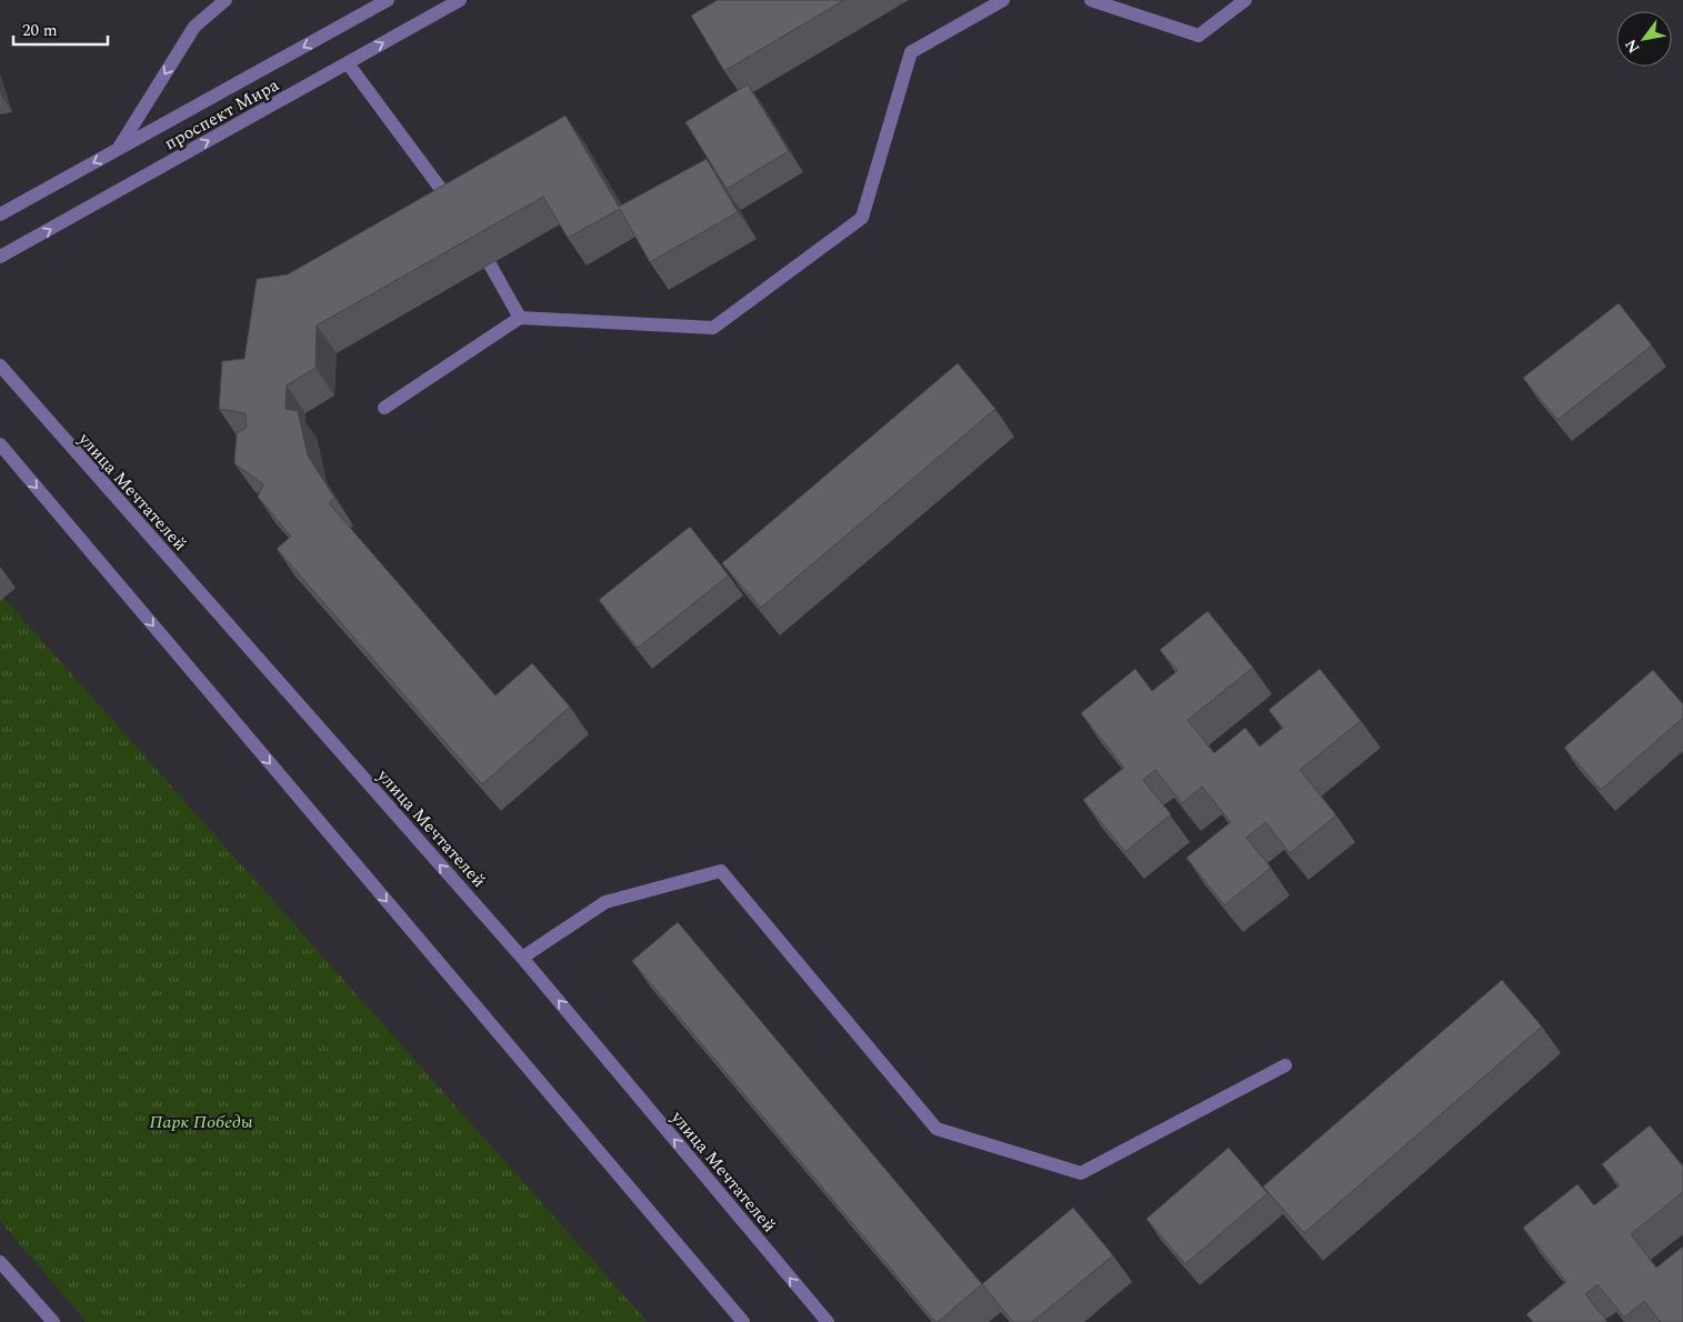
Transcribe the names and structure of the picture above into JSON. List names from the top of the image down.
{
  "streets": {
    "street": ["проспект Мира", "улица Мечтателей"]
  },
  "parks": ["Парк Победы"],
  "scale_bar": "20 m",
  "north": "bottom left"
}
